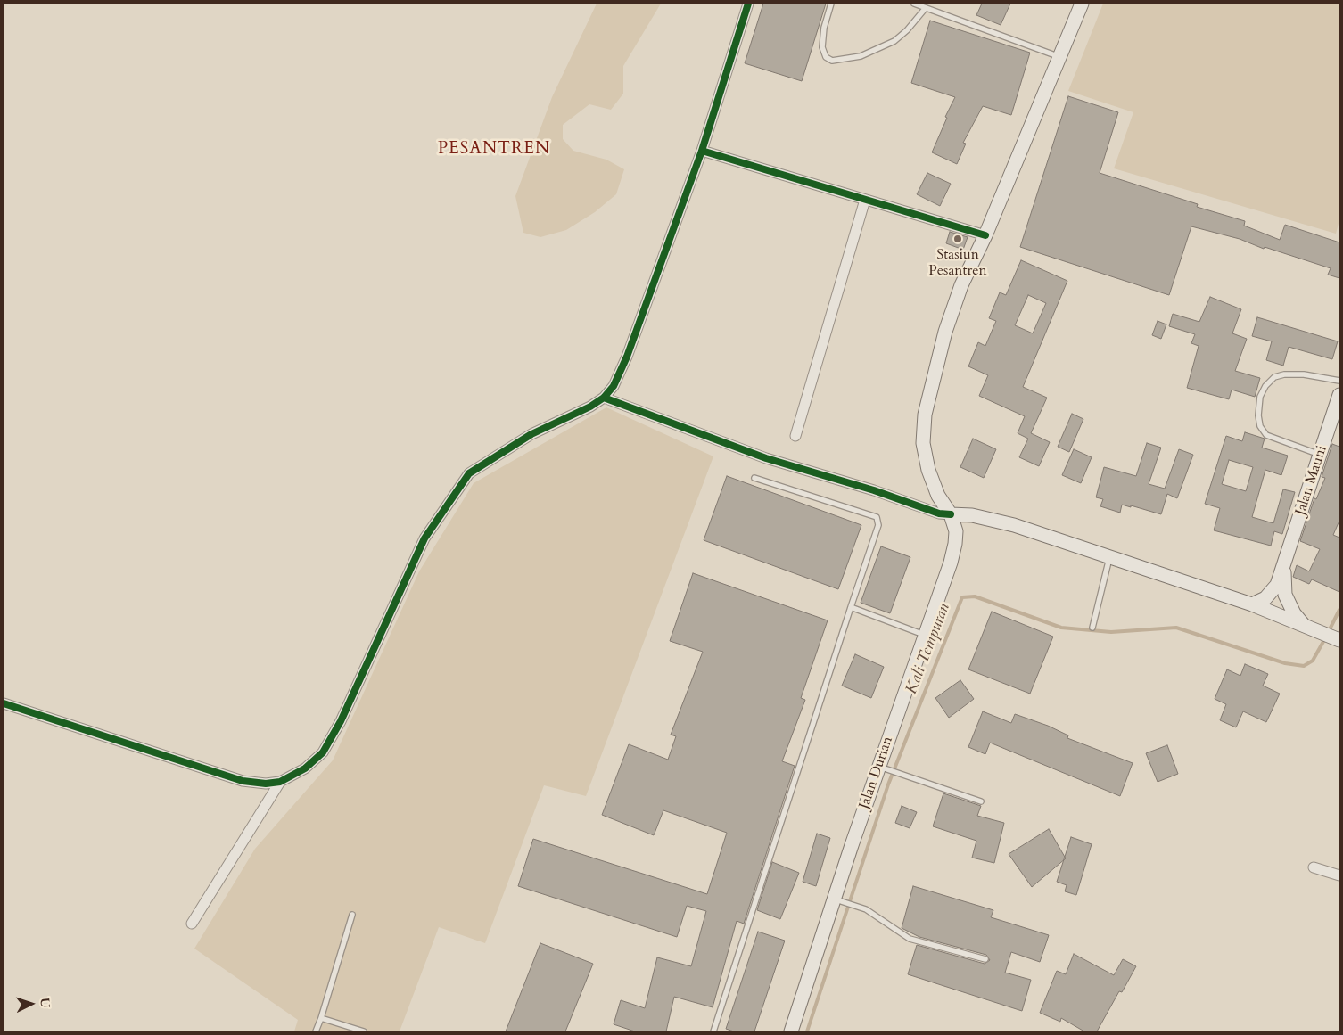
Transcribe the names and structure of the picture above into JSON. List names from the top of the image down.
{
  "streets": {
    "main road": ["Jalan Mauni", "Jalan Durian"]
  },
  "districts": ["PESANTREN"],
  "water": ["Kali Tempuran"],
  "places": ["Stasiun Pesantren"],
  "north": "right"
}
